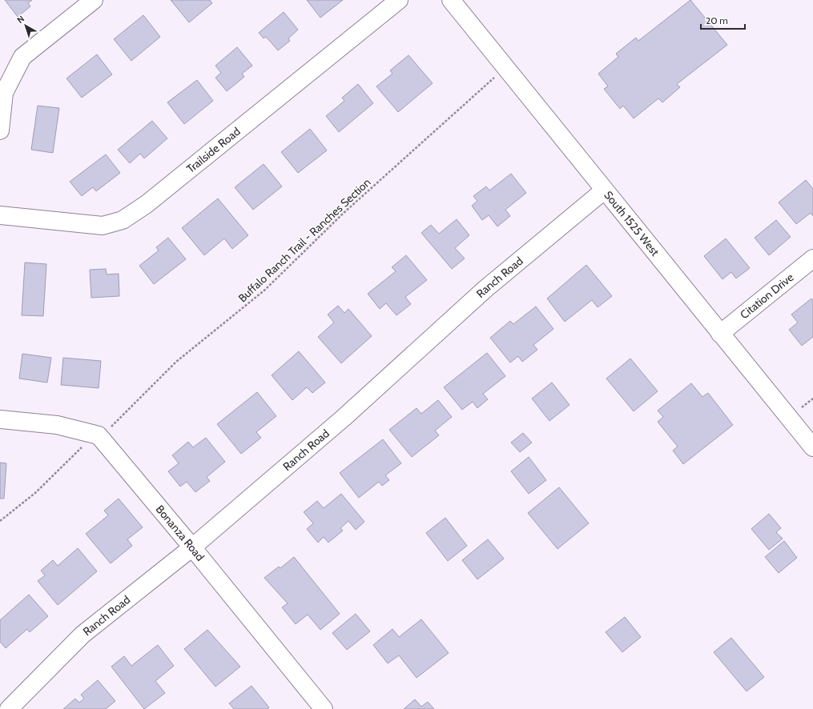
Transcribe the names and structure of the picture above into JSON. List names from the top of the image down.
{
  "streets": {
    "street": [
      "Trailside Road",
      "South 1525 West",
      "Ranch Road",
      "Citation Drive",
      "Bonanza Road"
    ],
    "path": ["Buffalo Ranch Trail - Ranches Section"]
  },
  "crossings": [
    ["South 1525 West", "Ranch Road"],
    ["South 1525 West", "Citation Drive"],
    ["Ranch Road", "Bonanza Road"]
  ],
  "scale_bar": "20 m",
  "north": "top left"
}
